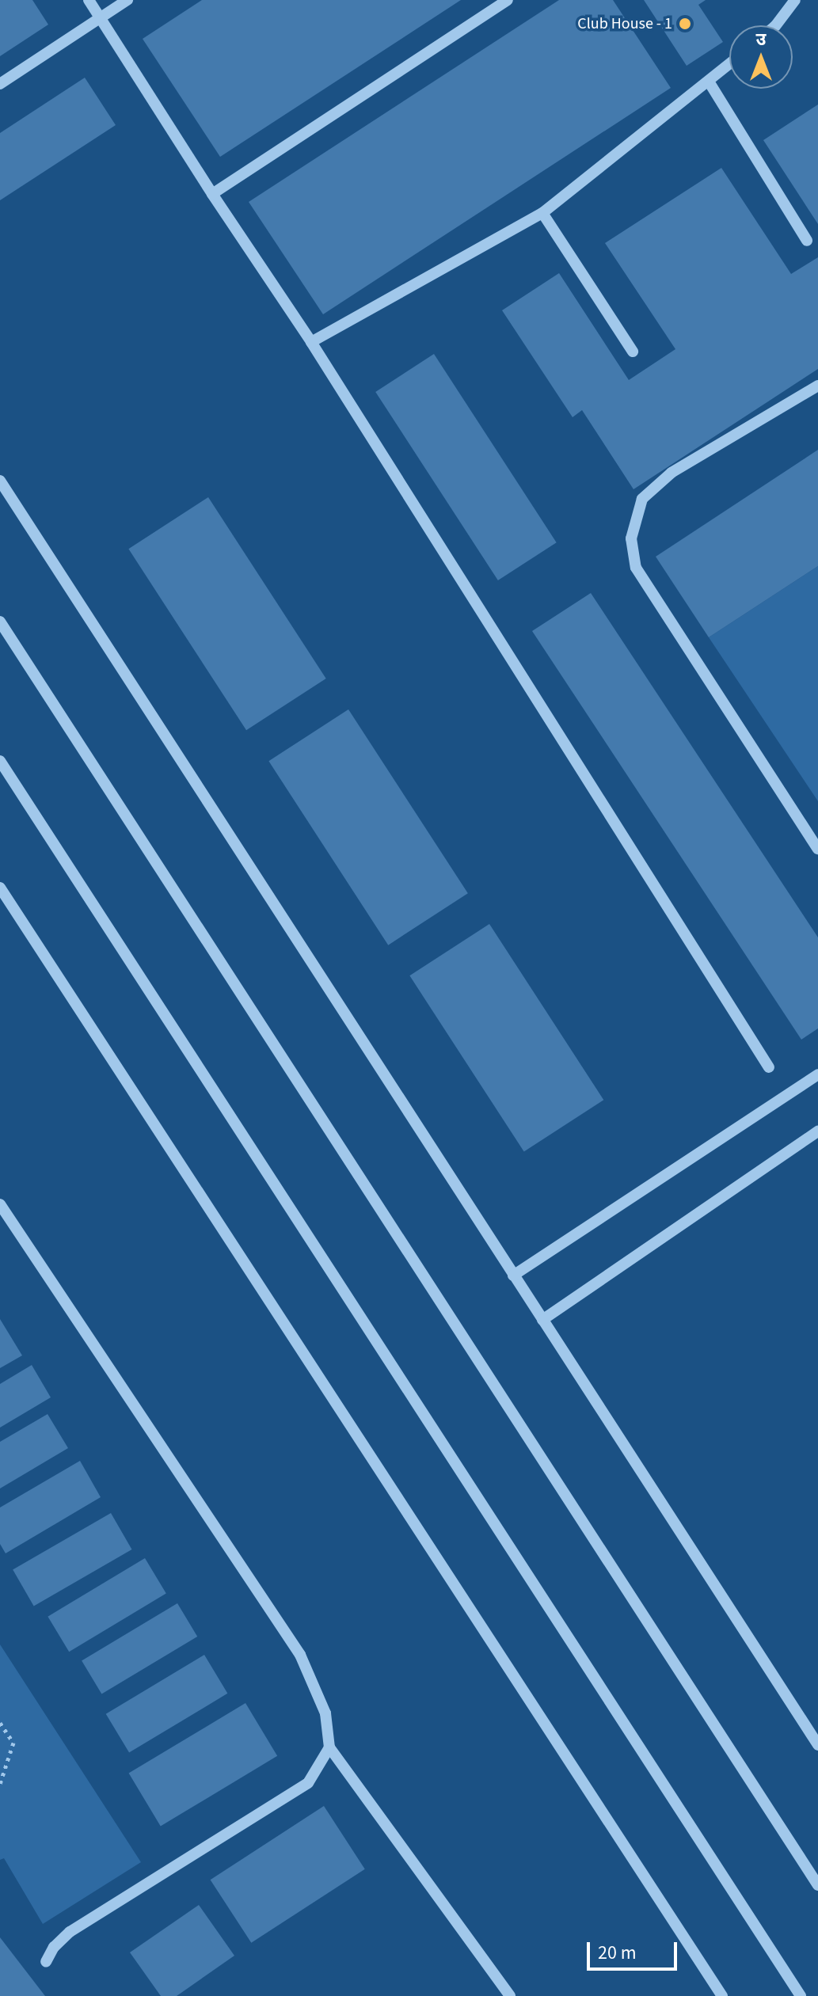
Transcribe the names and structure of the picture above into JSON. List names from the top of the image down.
{
  "places": ["Club House - 1"],
  "scale_bar": "20 m",
  "north": "top"
}
